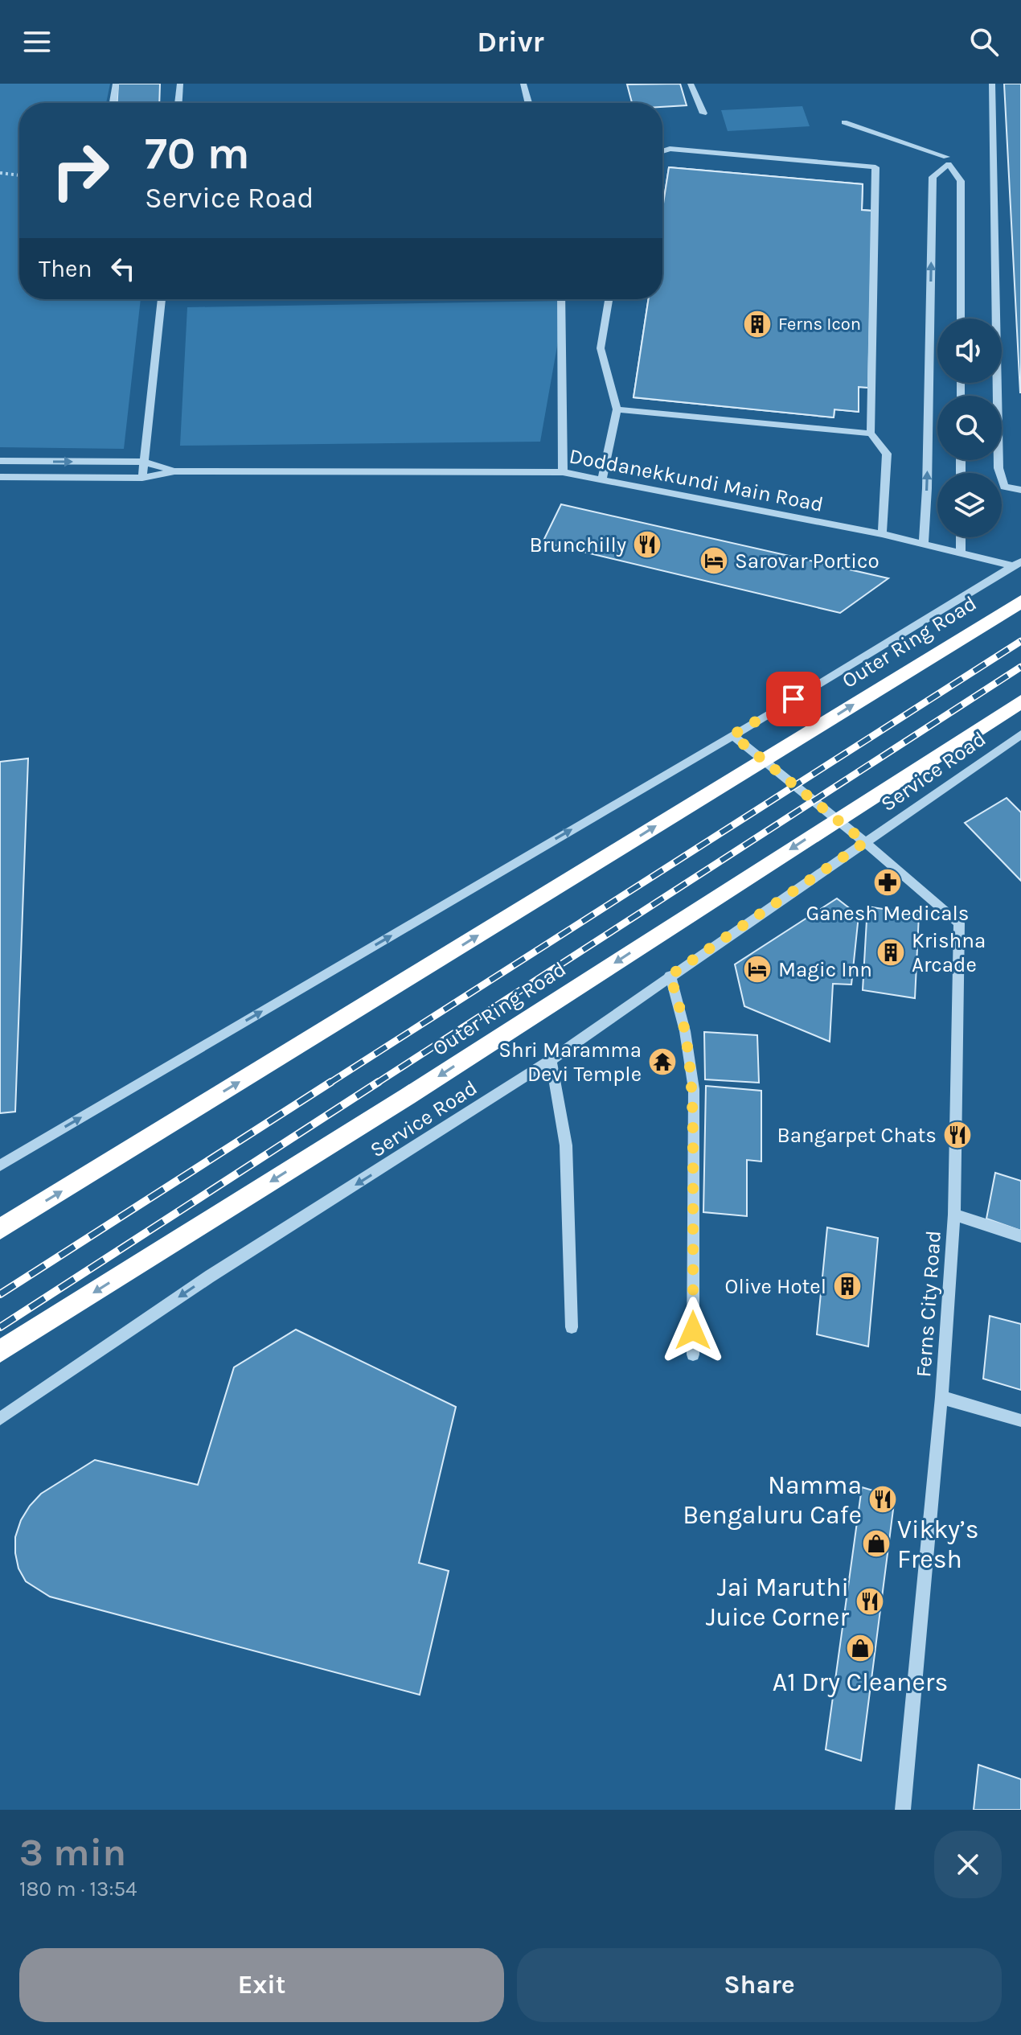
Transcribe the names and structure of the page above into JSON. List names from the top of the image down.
{
  "streets": {
    "highway": ["Outer Ring Road"],
    "street": ["Doddanekkundi Main Road", "Service Road", "Ferns City Road"]
  },
  "crossings": [
    ["Service Road", "Ferns City Road"]
  ],
  "one_way": ["Service Road"],
  "places": {
    "building": ["Ferns Icon", "Krishna Arcade", "Olive Hotel"],
    "restaurant": [
      "Brunchilly",
      "Bangarpet Chats",
      "Namma Bengaluru Cafe",
      "Jai Maruthi Juice Corner"
    ],
    "hotel": ["Sarovar Portico", "Magic Inn"],
    "pharmacy": ["Ganesh Medicals"],
    "temple": ["Shri Maramma Devi Temple"],
    "shop": ["Vikky’s Fresh", "A1 Dry Cleaners"]
  },
  "page": {
    "header": "Drivr",
    "turn": ["70 m", "Service Road"],
    "then": "Then",
    "heading": ["3 min", "180 m · 13:54"],
    "buttons": ["Exit", "Share"]
  }
}
